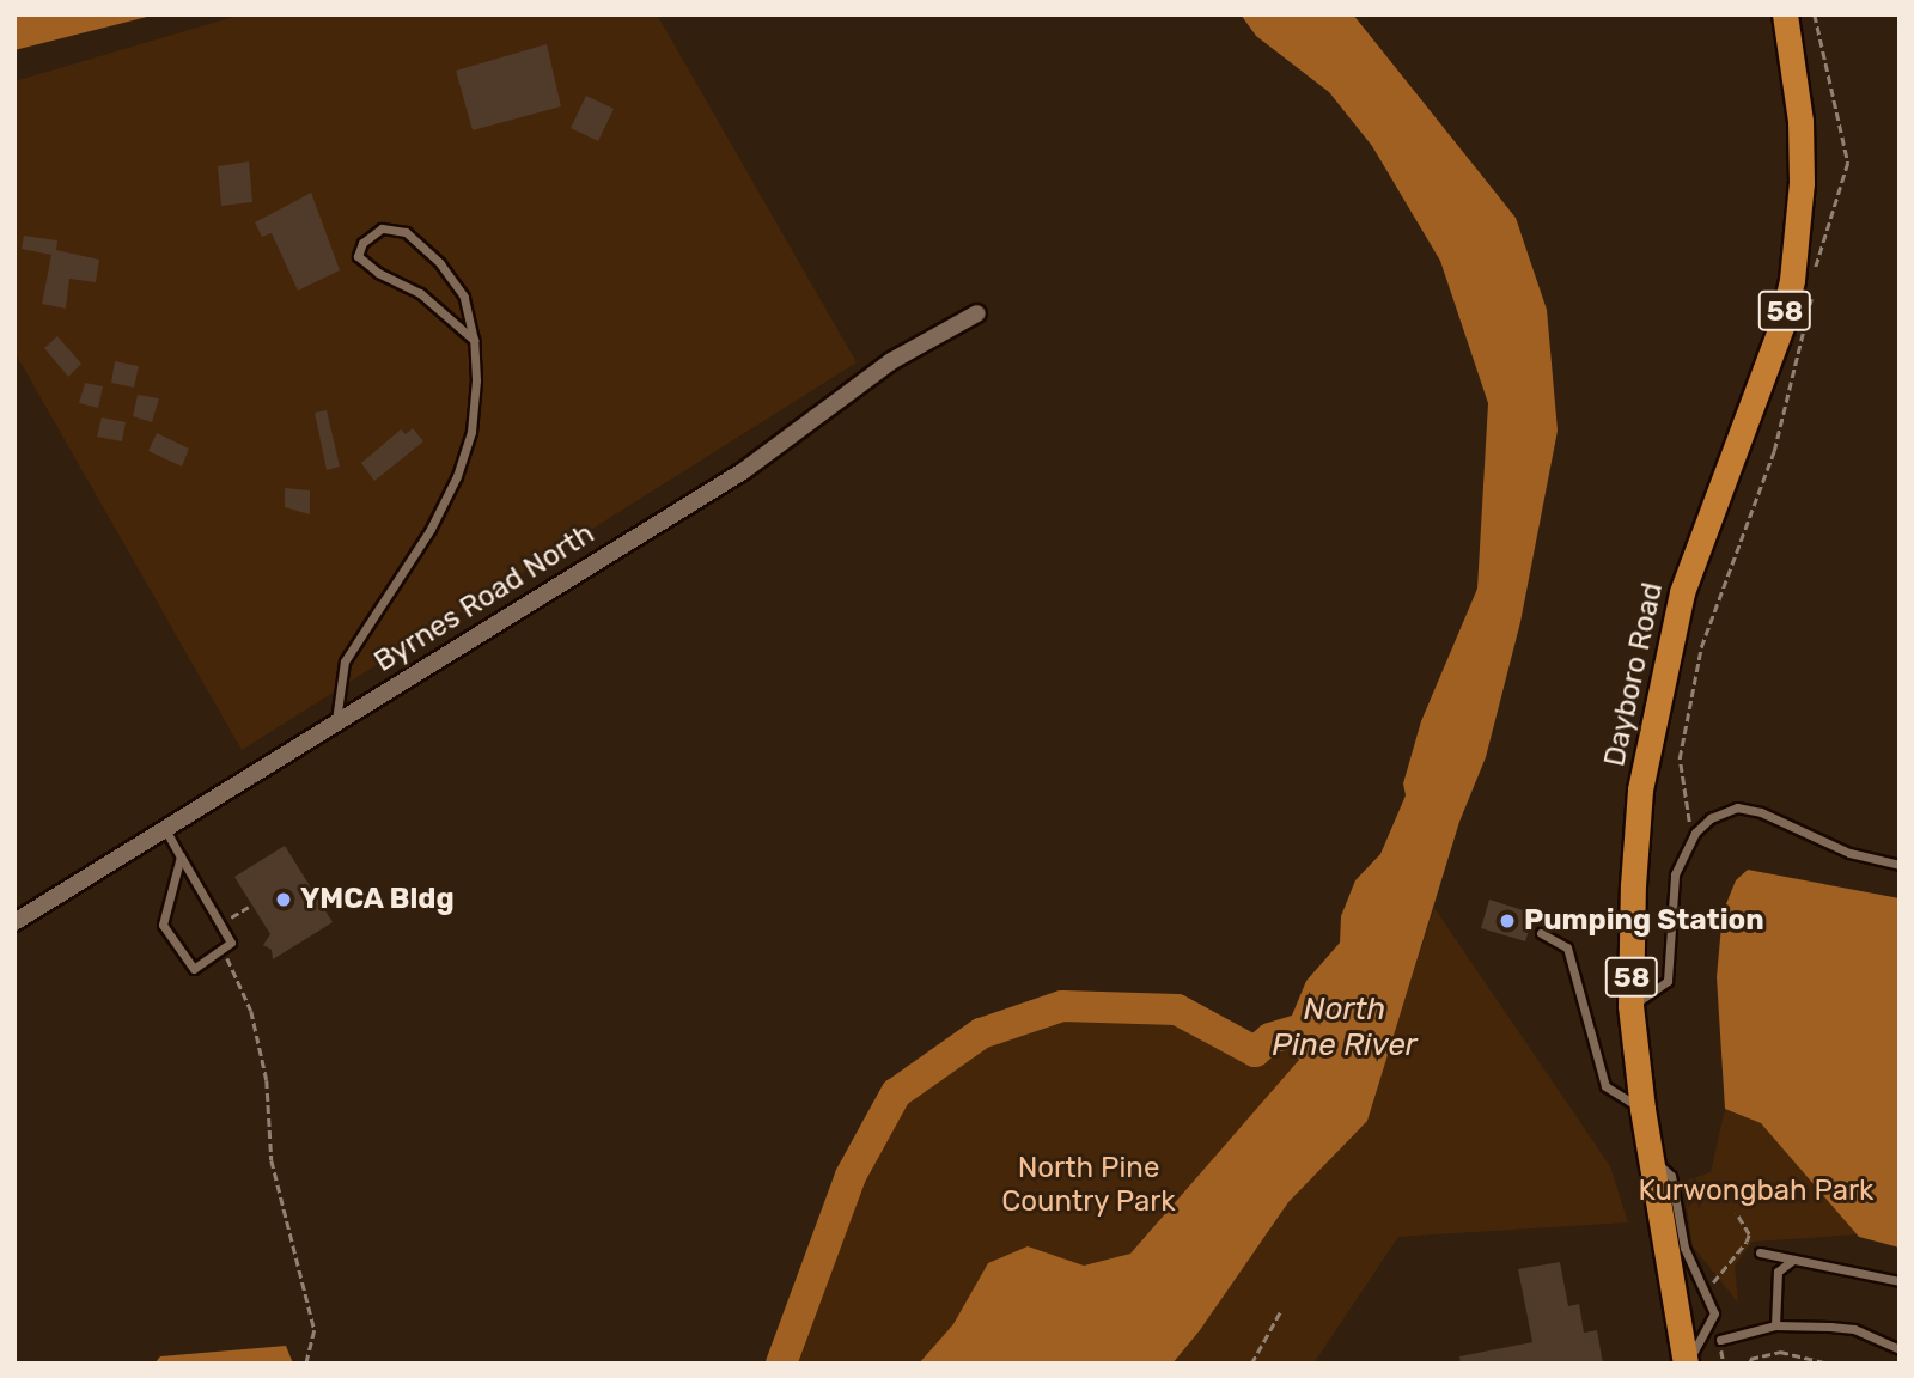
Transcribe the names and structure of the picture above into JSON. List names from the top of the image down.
{
  "streets": {
    "main road": ["58", "Dayboro Road"],
    "street": ["Byrnes Road North"]
  },
  "water": ["North Pine River"],
  "parks": ["North Pine Country Park", "Kurwongbah Park"],
  "places": ["YMCA Bldg", "Pumping Station"]
}
